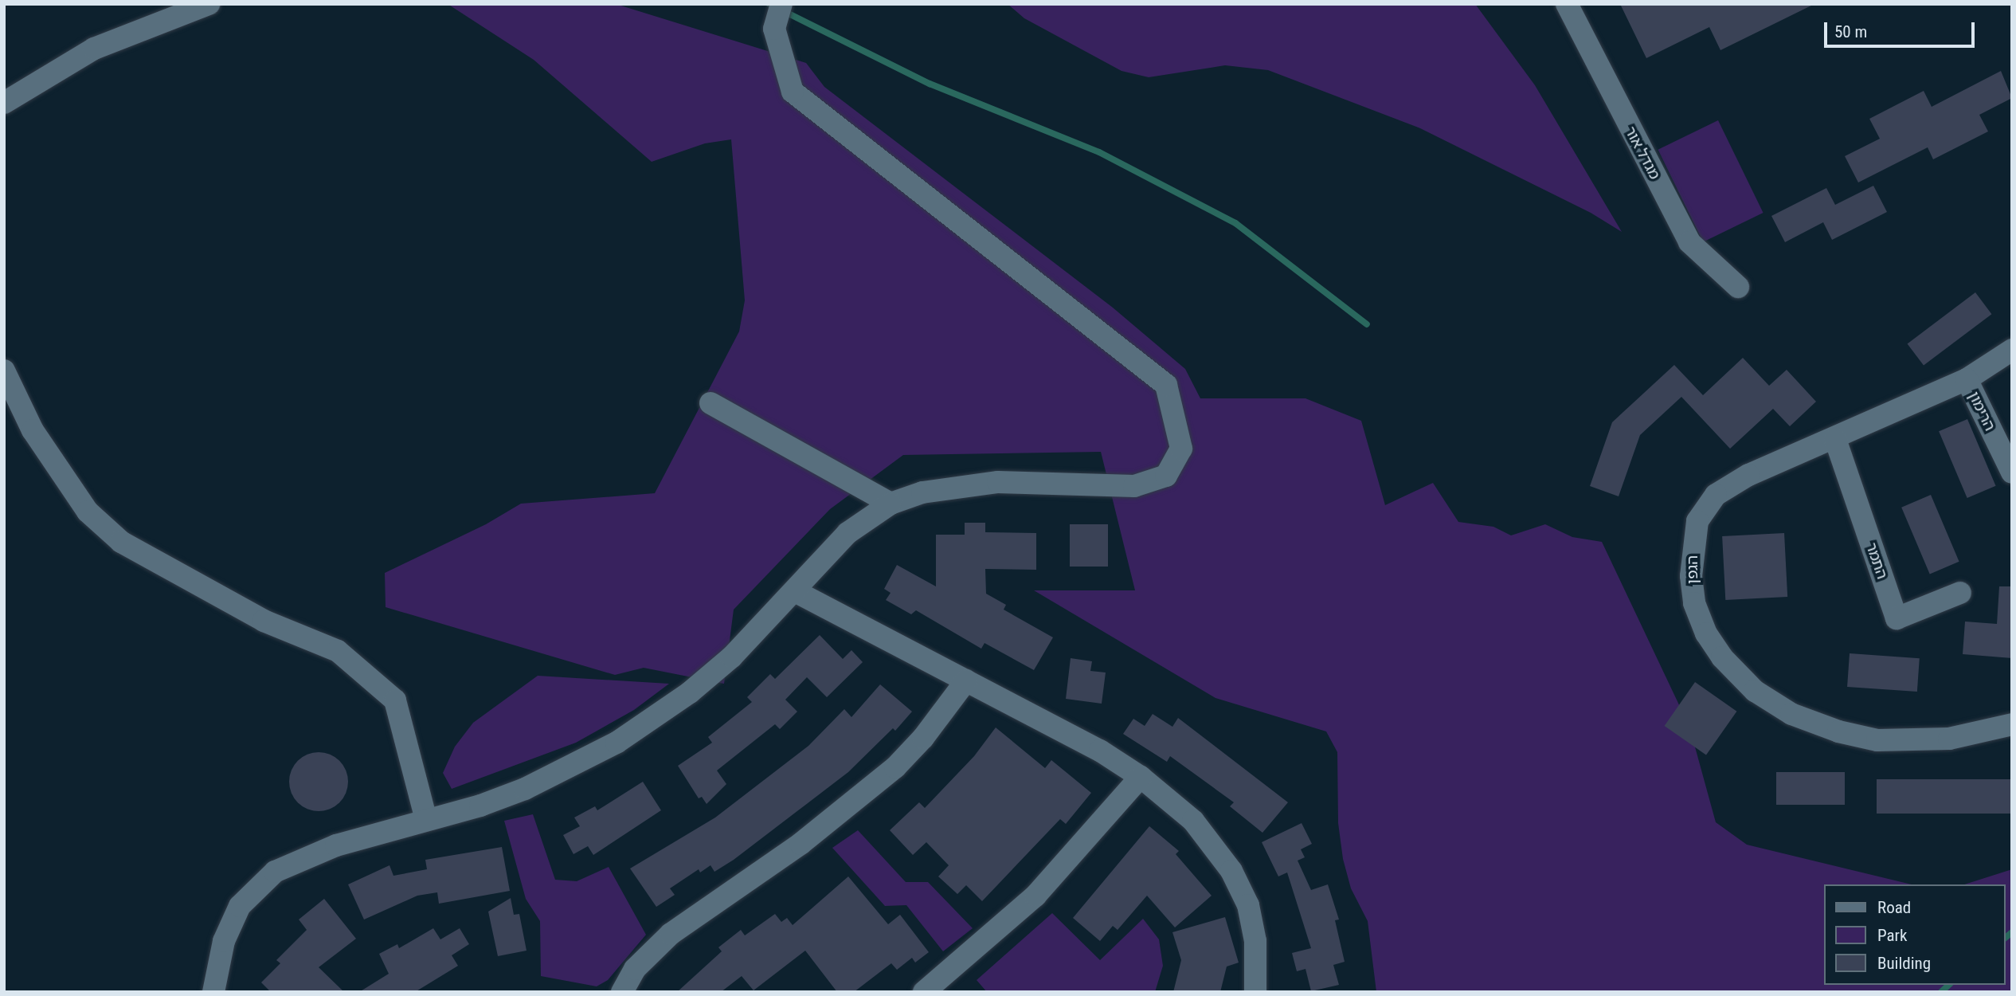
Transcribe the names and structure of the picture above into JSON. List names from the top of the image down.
{
  "streets": {
    "street": [
      "מגדל אור",
      "הרימון",
      "התמר",
      "הגפן"
    ]
  },
  "crossings": [
    ["הרימון", "הגפן"],
    ["התמר", "הגפן"]
  ],
  "legend": ["Road", "Park", "Building"],
  "scale_bar": "50 m"
}
